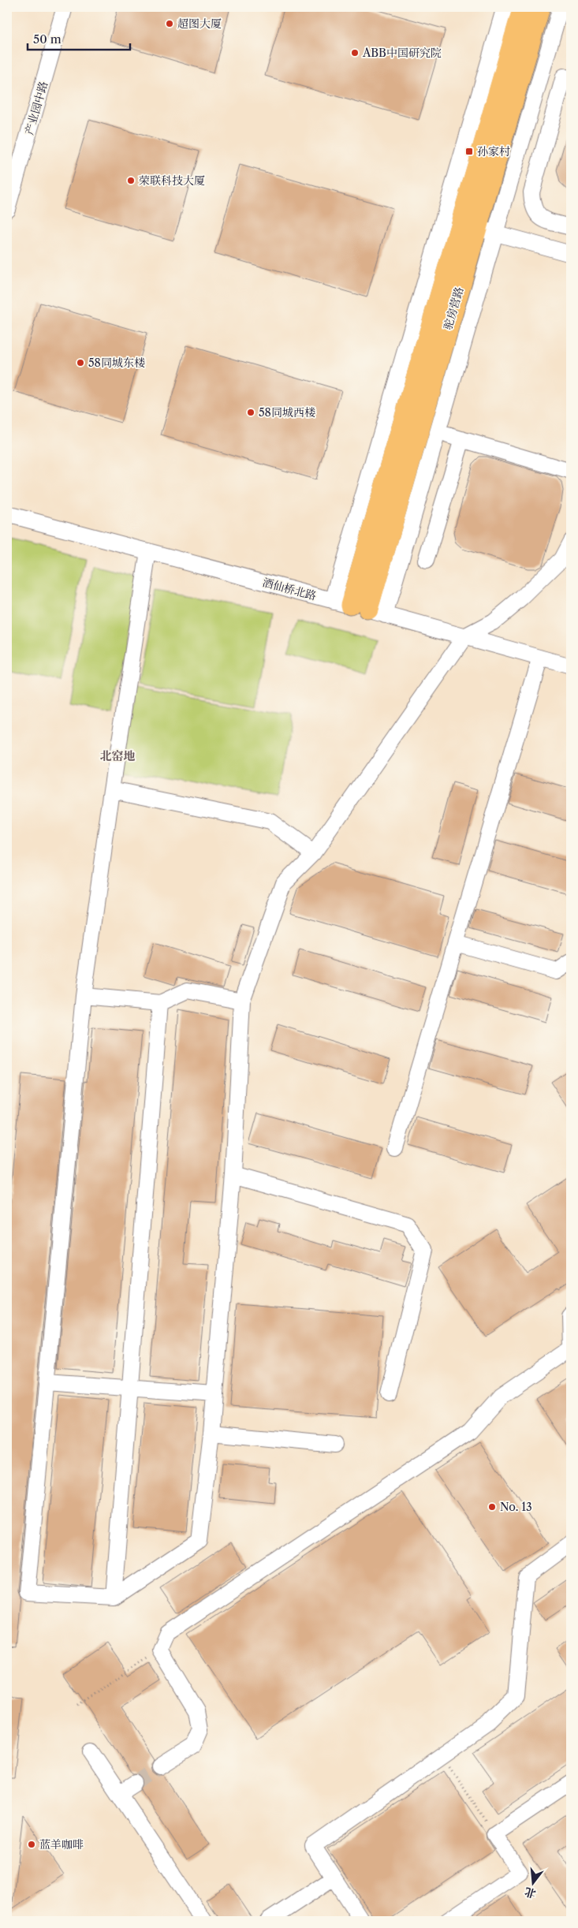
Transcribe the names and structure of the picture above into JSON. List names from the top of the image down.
{
  "streets": {
    "main road": ["驼房营路"],
    "street": ["产业园中路", "酒仙桥北路"]
  },
  "crossings": [
    ["驼房营路", "酒仙桥北路"]
  ],
  "districts": ["北窑地"],
  "places": {
    "other": [
      "超图大厦",
      "ABB中国研究院",
      "荣联科技大厦",
      "58同城东楼",
      "58同城西楼",
      "No. 13",
      "蓝羊咖啡"
    ],
    "transit": ["孙家村"]
  },
  "scale_bar": "50 m",
  "north": "bottom"
}
